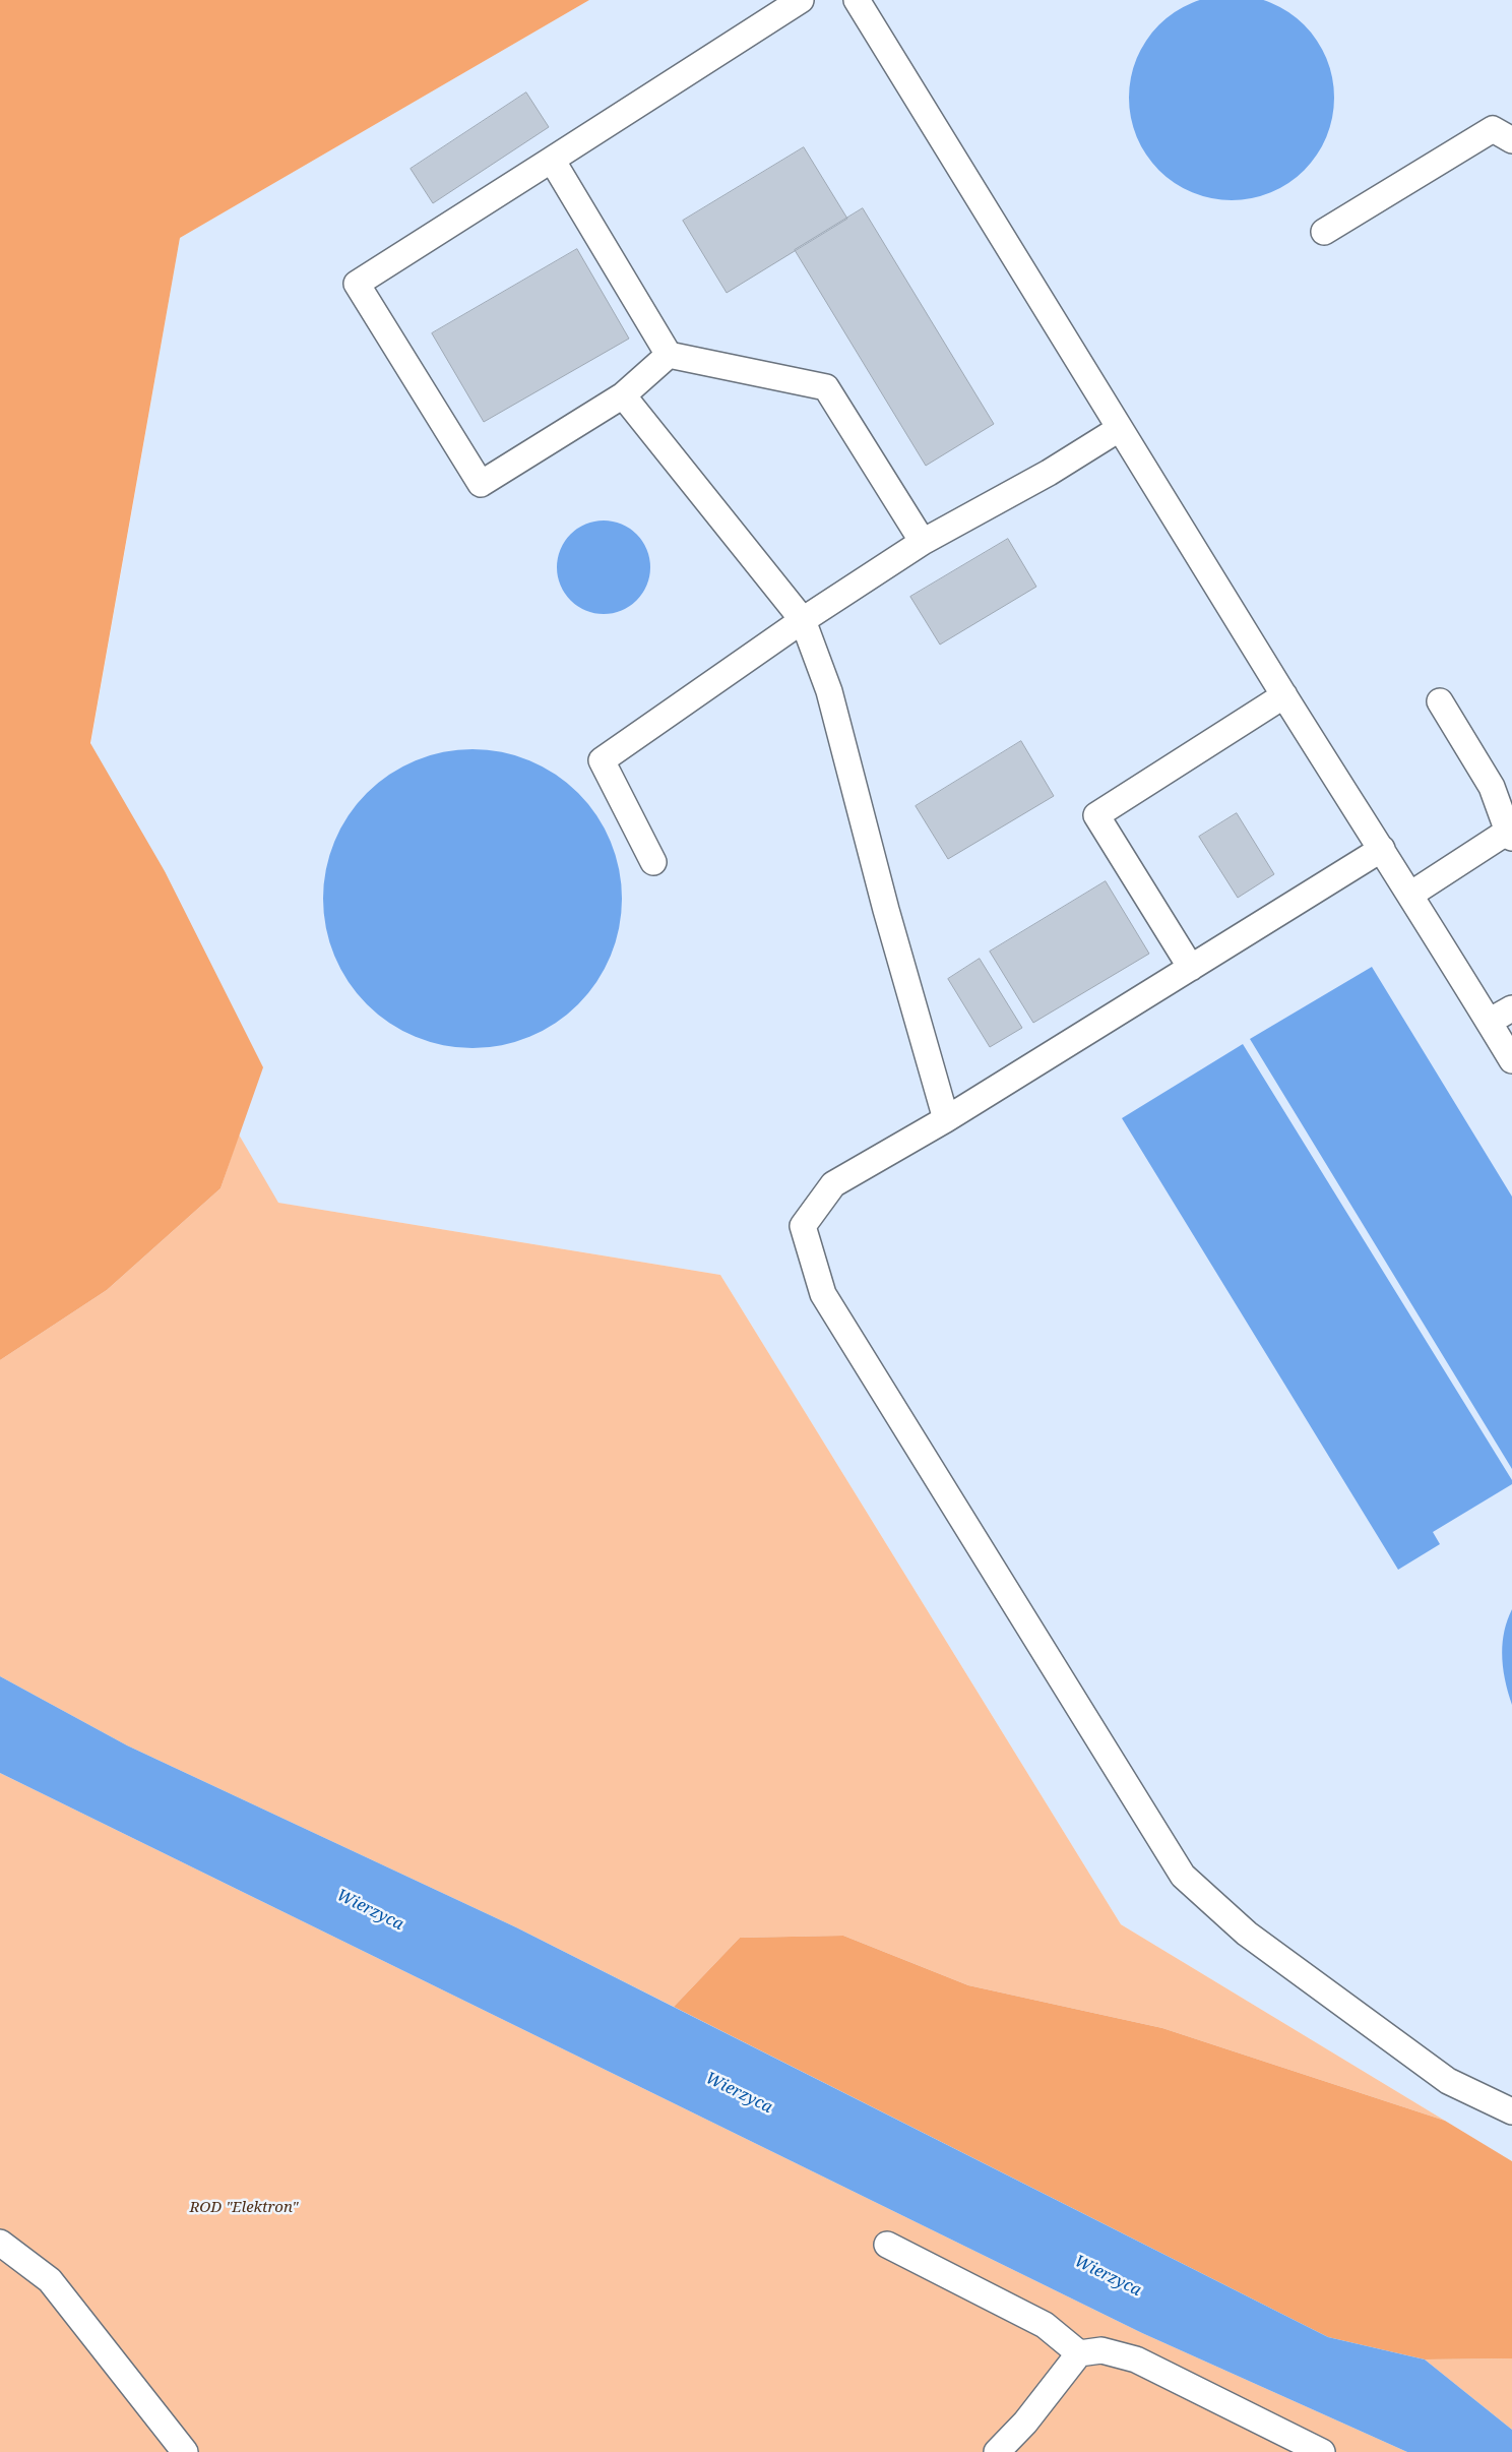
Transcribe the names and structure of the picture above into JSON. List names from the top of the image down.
{
  "water": ["Wierzyca"],
  "parks": ["ROD \"Elektron\""]
}
